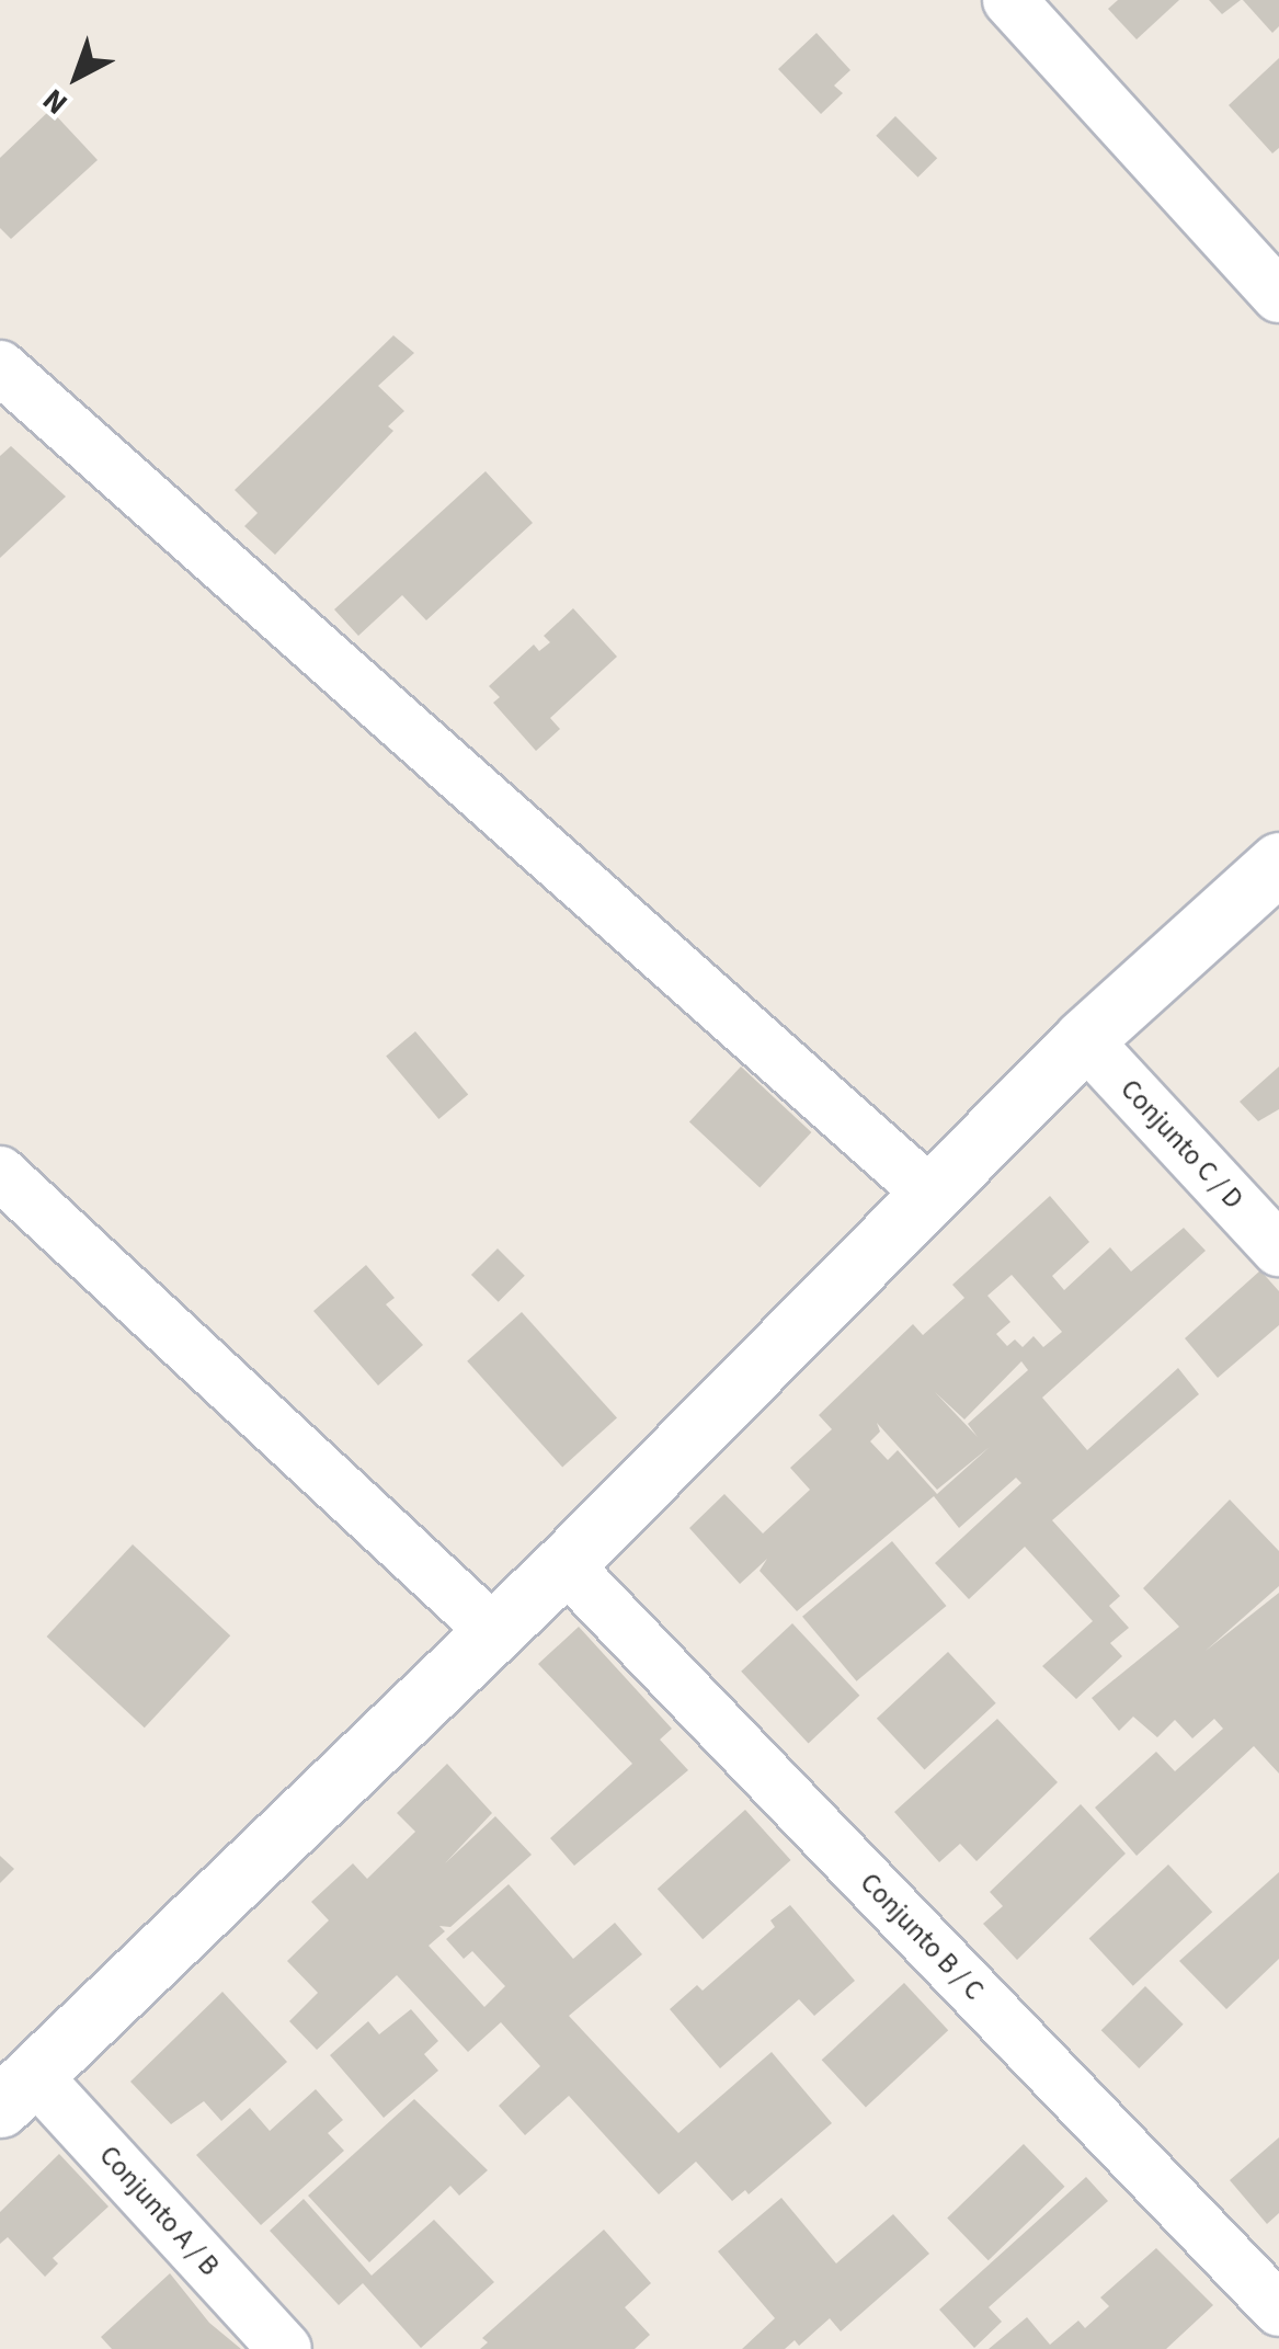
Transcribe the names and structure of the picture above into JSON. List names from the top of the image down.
{
  "streets": {
    "street": ["Conjunto C / D", "Conjunto B / C", "Conjunto A / B"]
  },
  "north": "bottom left"
}
